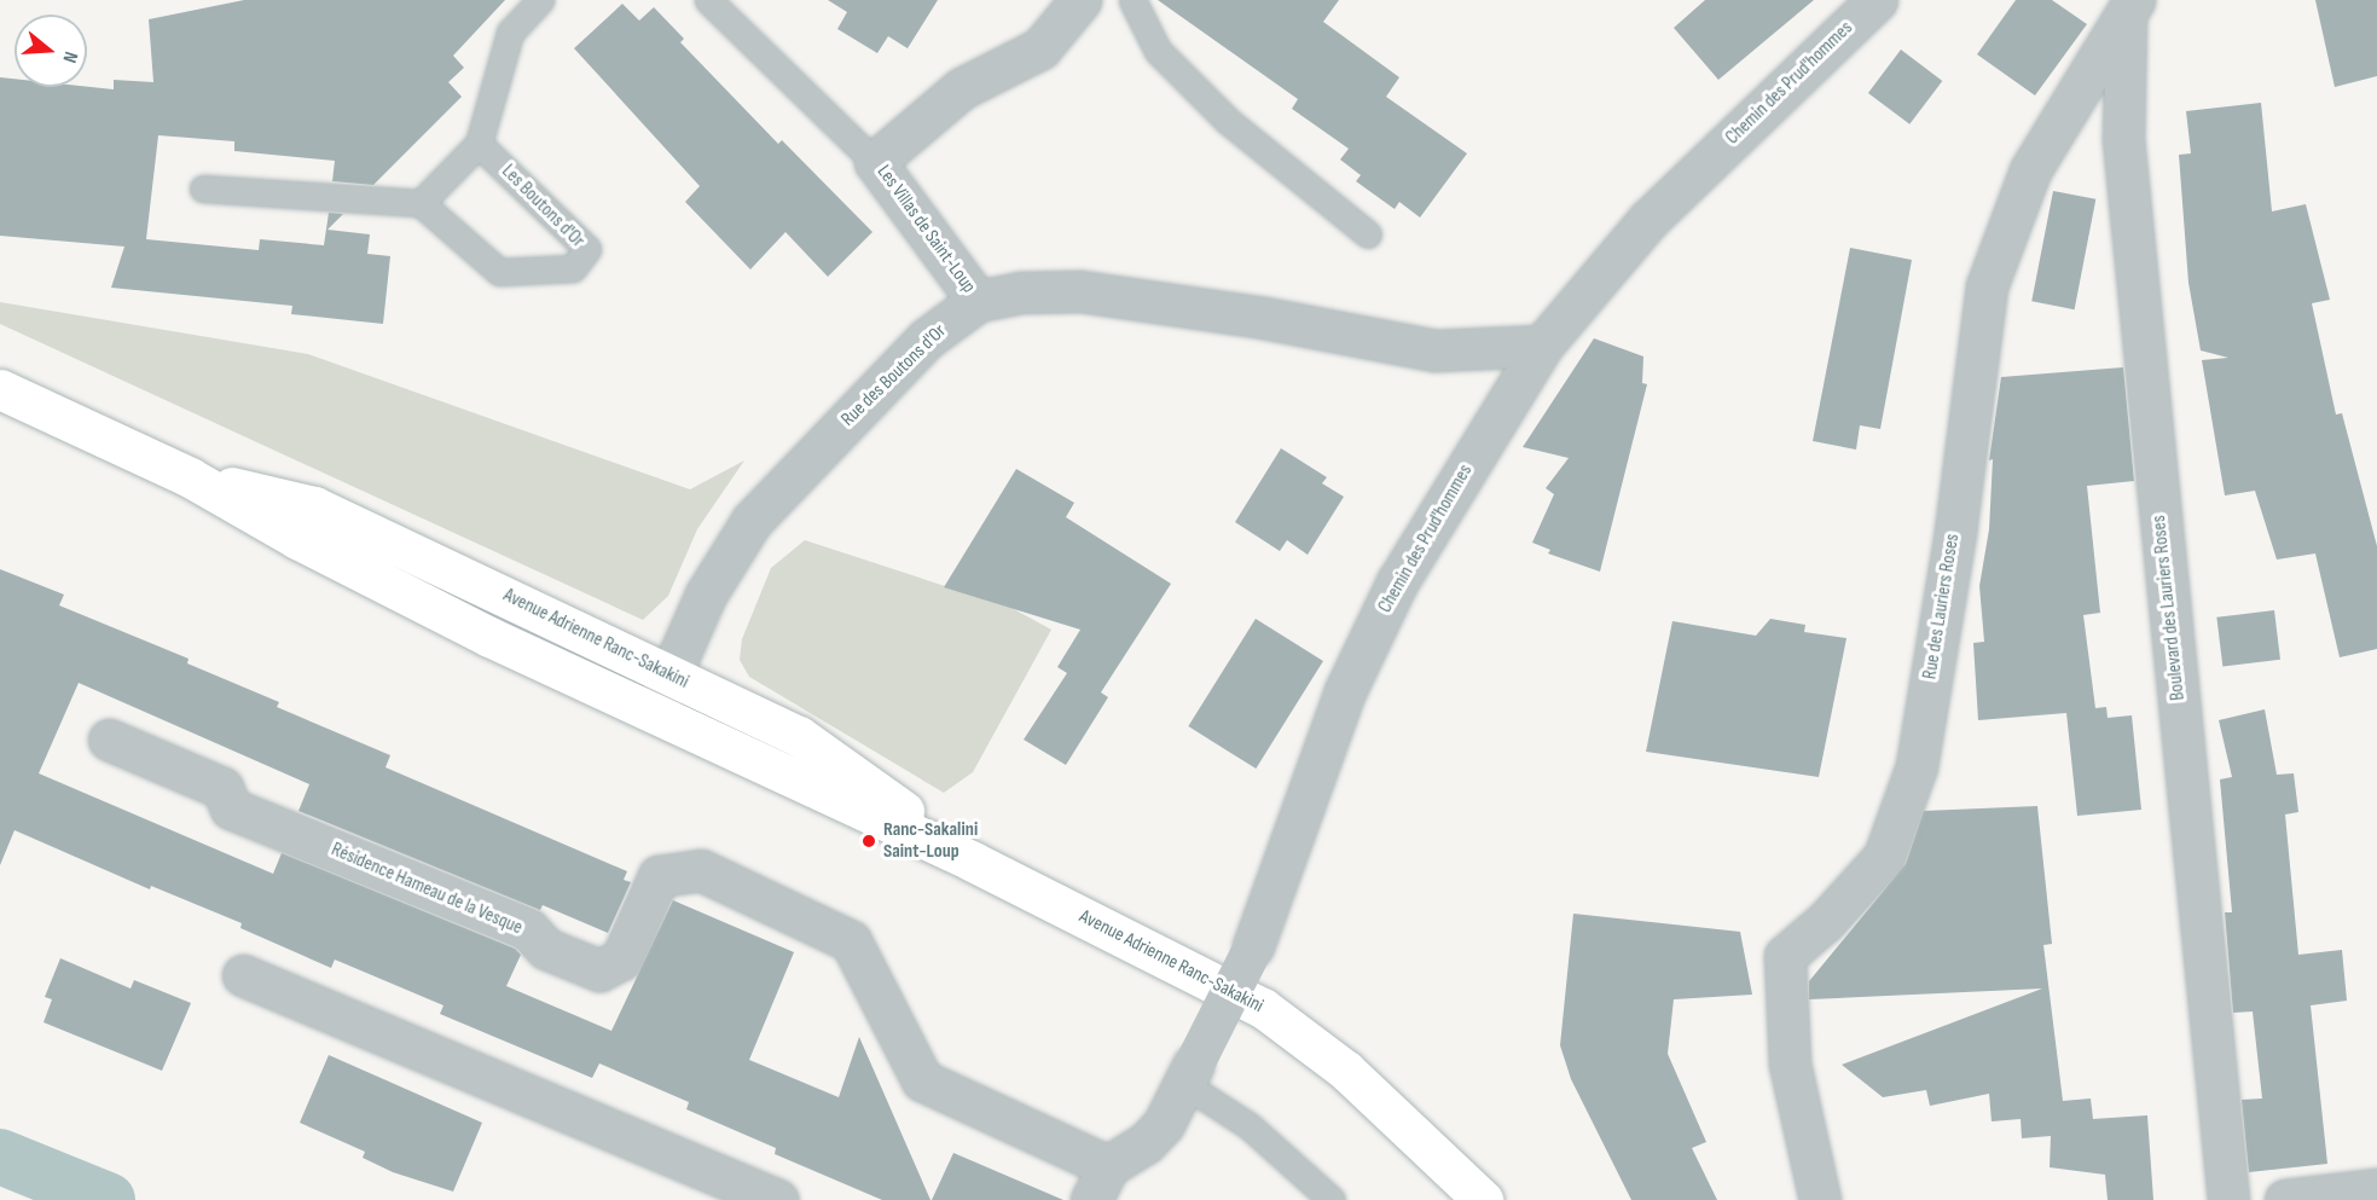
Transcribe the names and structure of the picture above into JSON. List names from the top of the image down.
{
  "streets": {
    "street": [
      "Chemin des Prud'hommes",
      "Les Villas de Saint-Loup",
      "Rue des Boutons d'Or",
      "Rue des Lauriers Roses",
      "Boulevard des Lauriers Roses",
      "Avenue Adrienne Ranc-Sakakini",
      "Résidence Hameau de la Vesque"
    ],
    "lane": ["Les Boutons d'Or"]
  },
  "crossings": [
    ["Chemin des Prud'hommes", "Rue des Boutons d'Or"],
    ["Chemin des Prud'hommes", "Résidence Hameau de la Vesque"],
    ["Les Villas de Saint-Loup", "Rue des Boutons d'Or"],
    ["Rue des Boutons d'Or", "Avenue Adrienne Ranc-Sakakini"],
    ["Rue des Lauriers Roses", "Boulevard des Lauriers Roses"]
  ],
  "places": ["Ranc-Sakalini Saint-Loup"],
  "north": "right"
}
